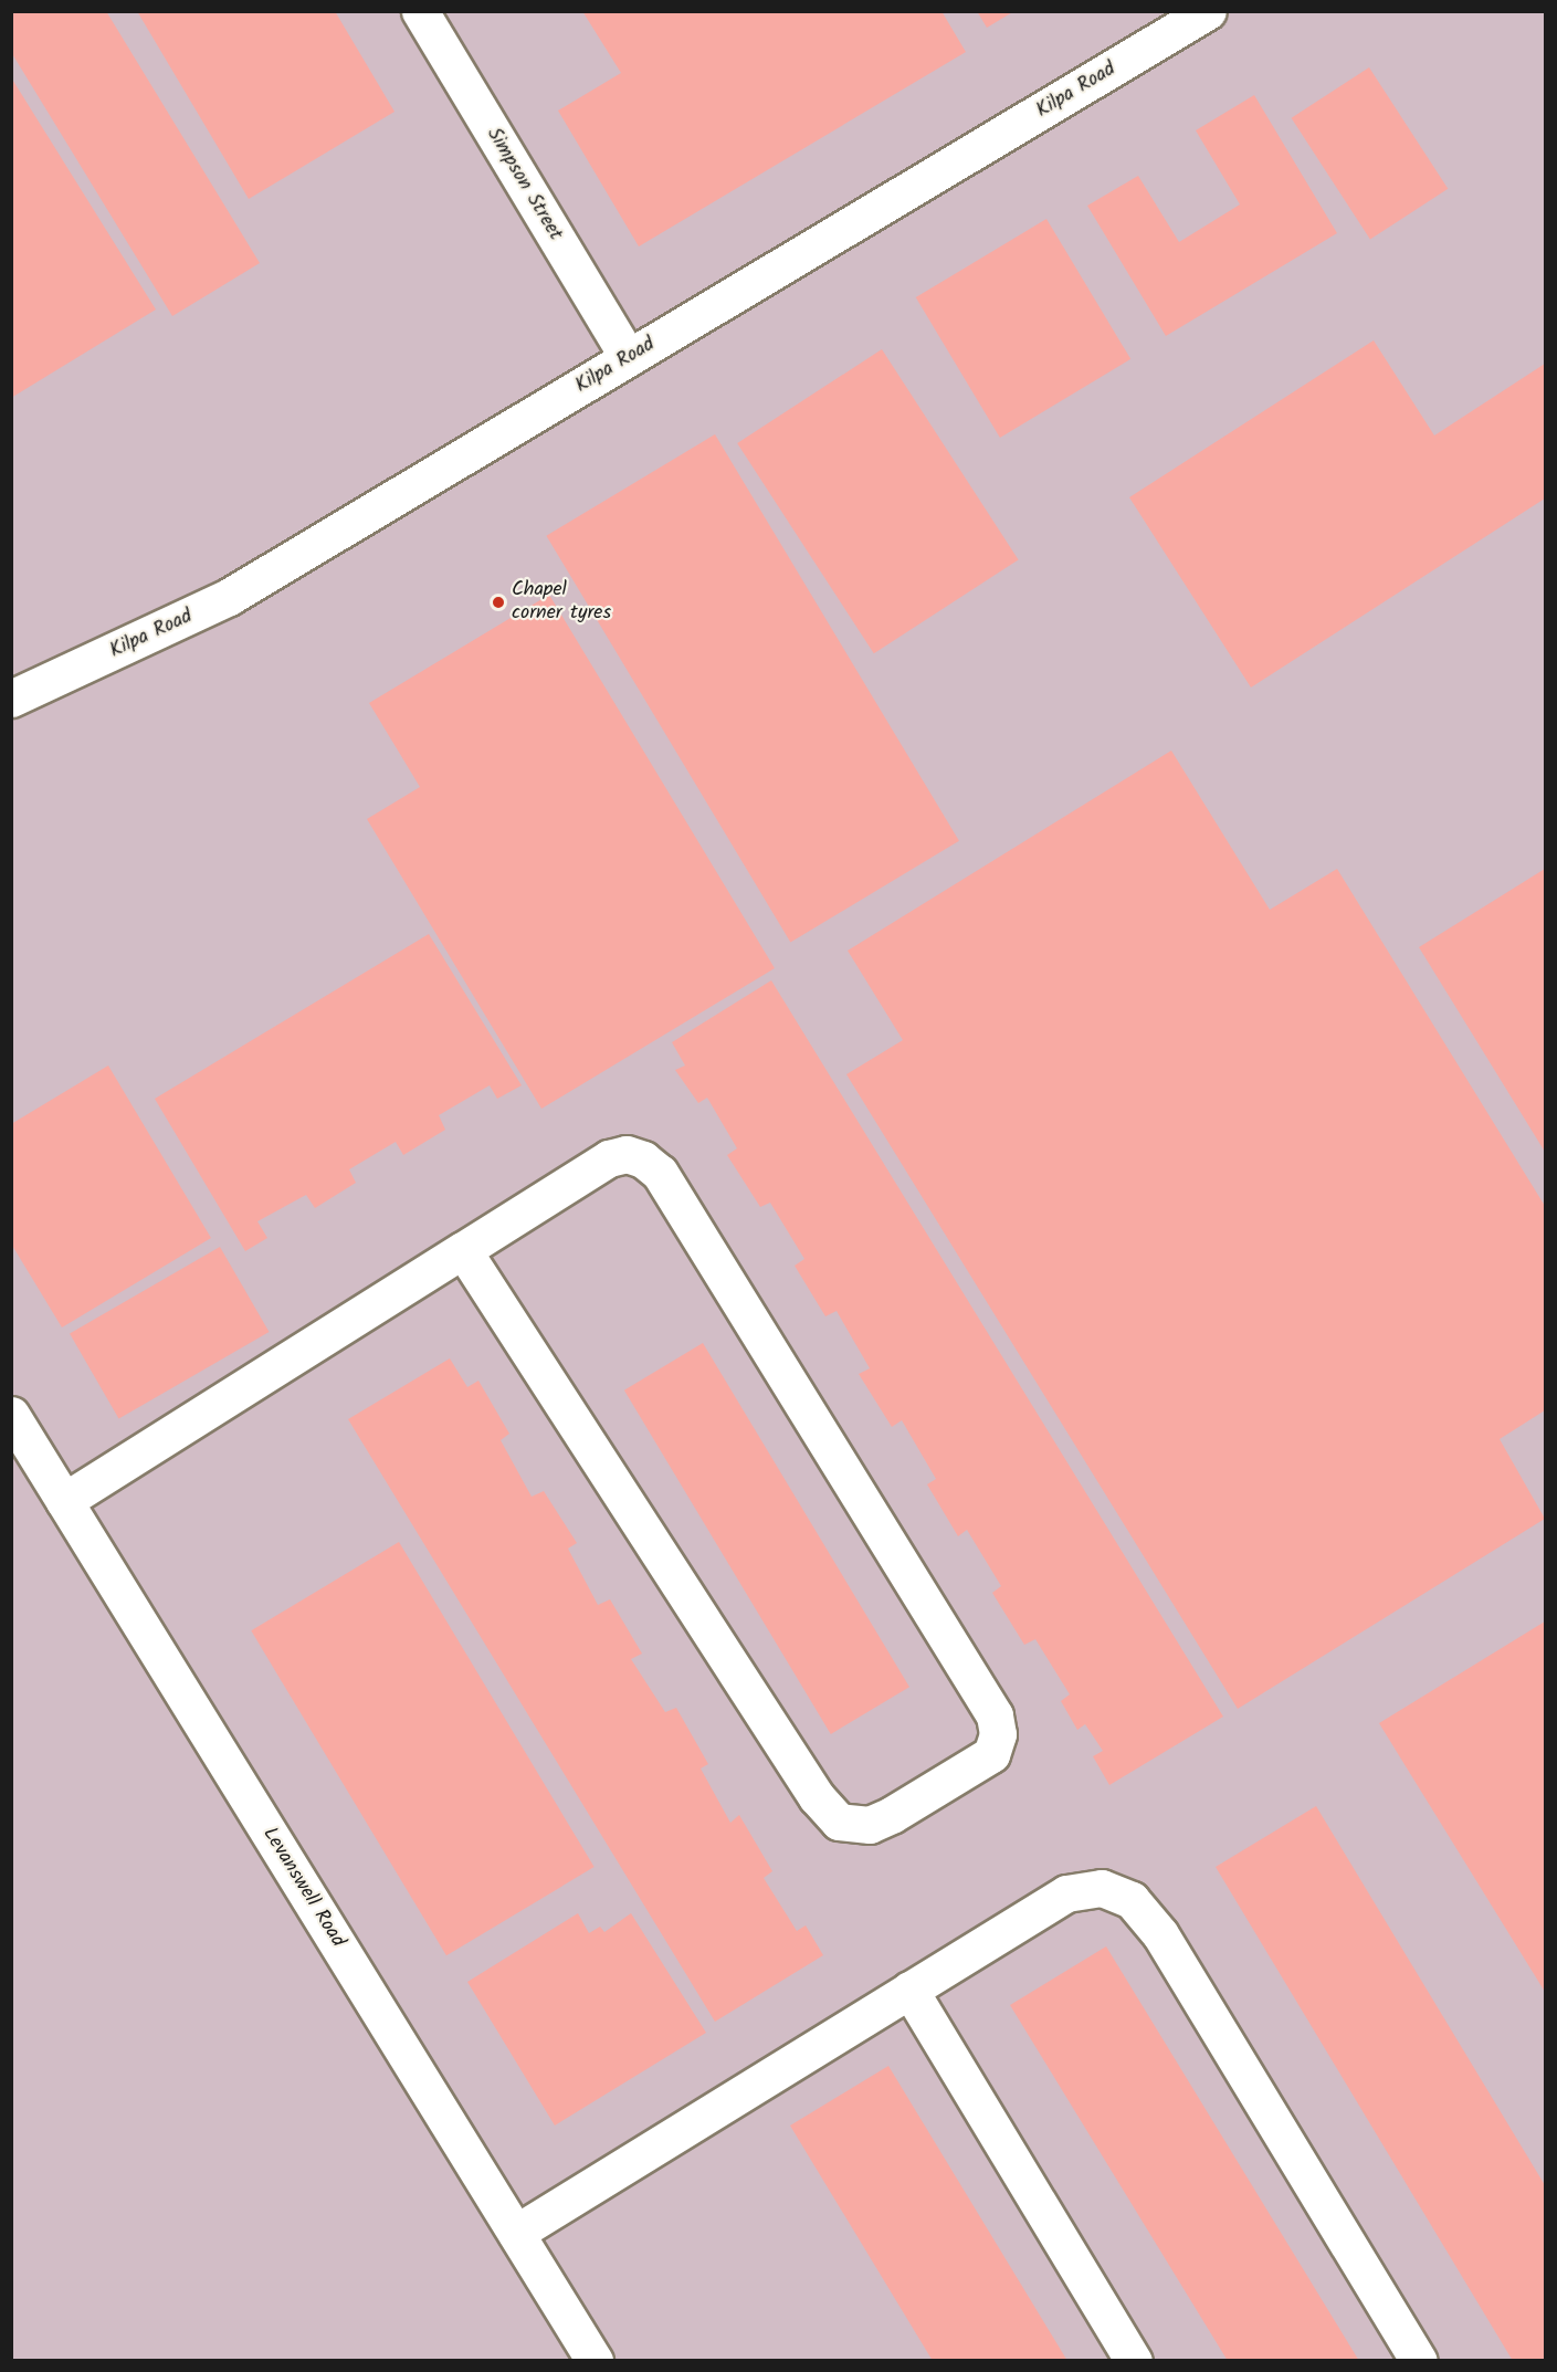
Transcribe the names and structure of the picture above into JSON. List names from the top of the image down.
{
  "streets": {
    "street": ["Kilpa Road", "Simpson Street", "Levanswell Road"]
  },
  "crossings": [
    ["Kilpa Road", "Simpson Street"]
  ],
  "places": ["Chapel corner tyres"]
}
